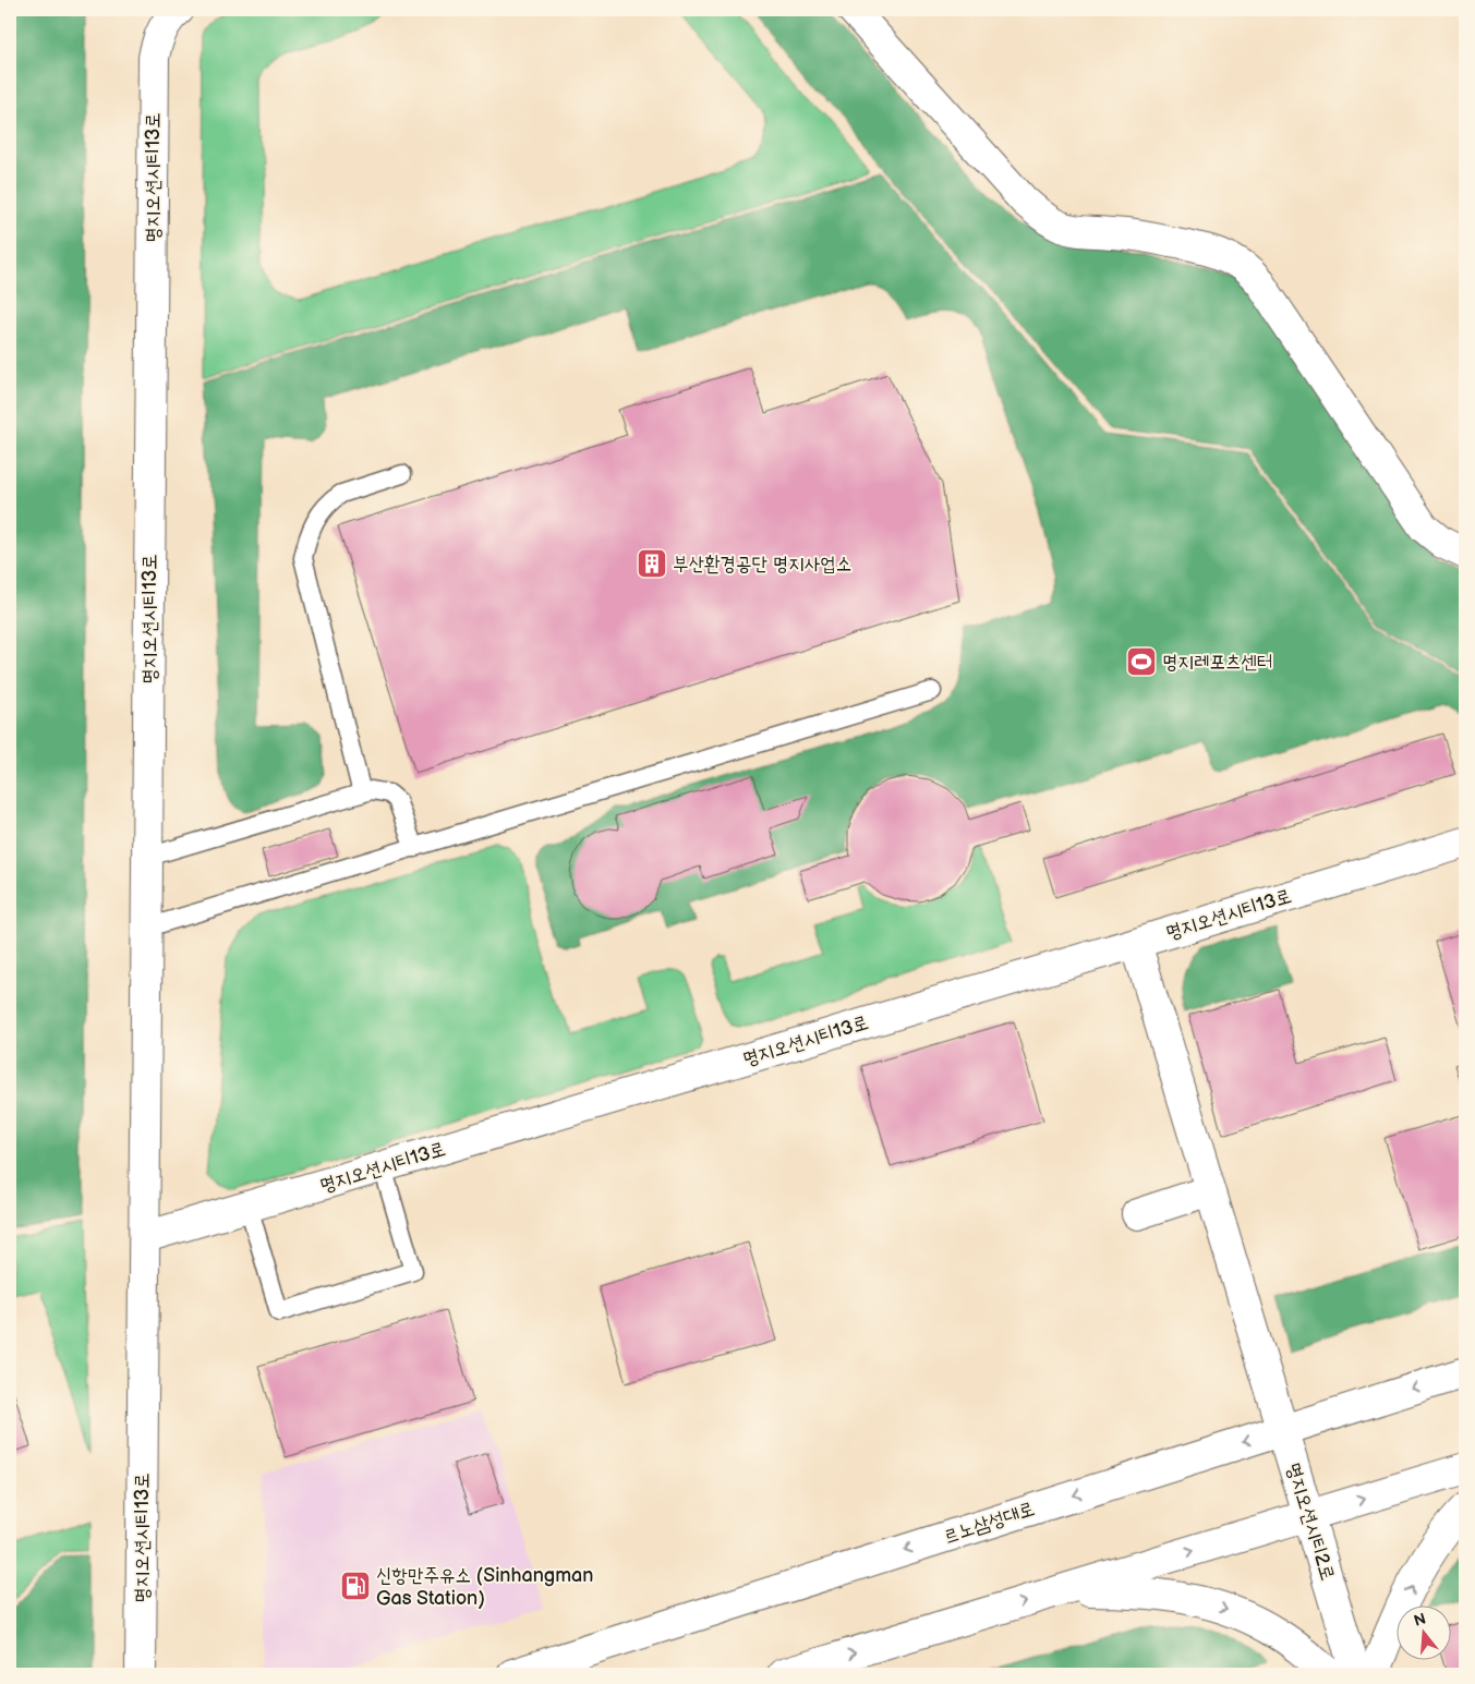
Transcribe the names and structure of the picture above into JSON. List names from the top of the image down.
{
  "streets": {
    "street": ["명지오션시티13로", "명지오션시티2로", "르노삼성대로"]
  },
  "crossings": [
    ["명지오션시티13로", "명지오션시티2로"],
    ["명지오션시티2로", "르노삼성대로"]
  ],
  "places": {
    "building": ["부산환경공단 명지사업소"],
    "sports": ["명지레포츠센터"],
    "fuel station": ["신항만주유소 (Sinhangman Gas Station)"]
  },
  "north": "top"
}
